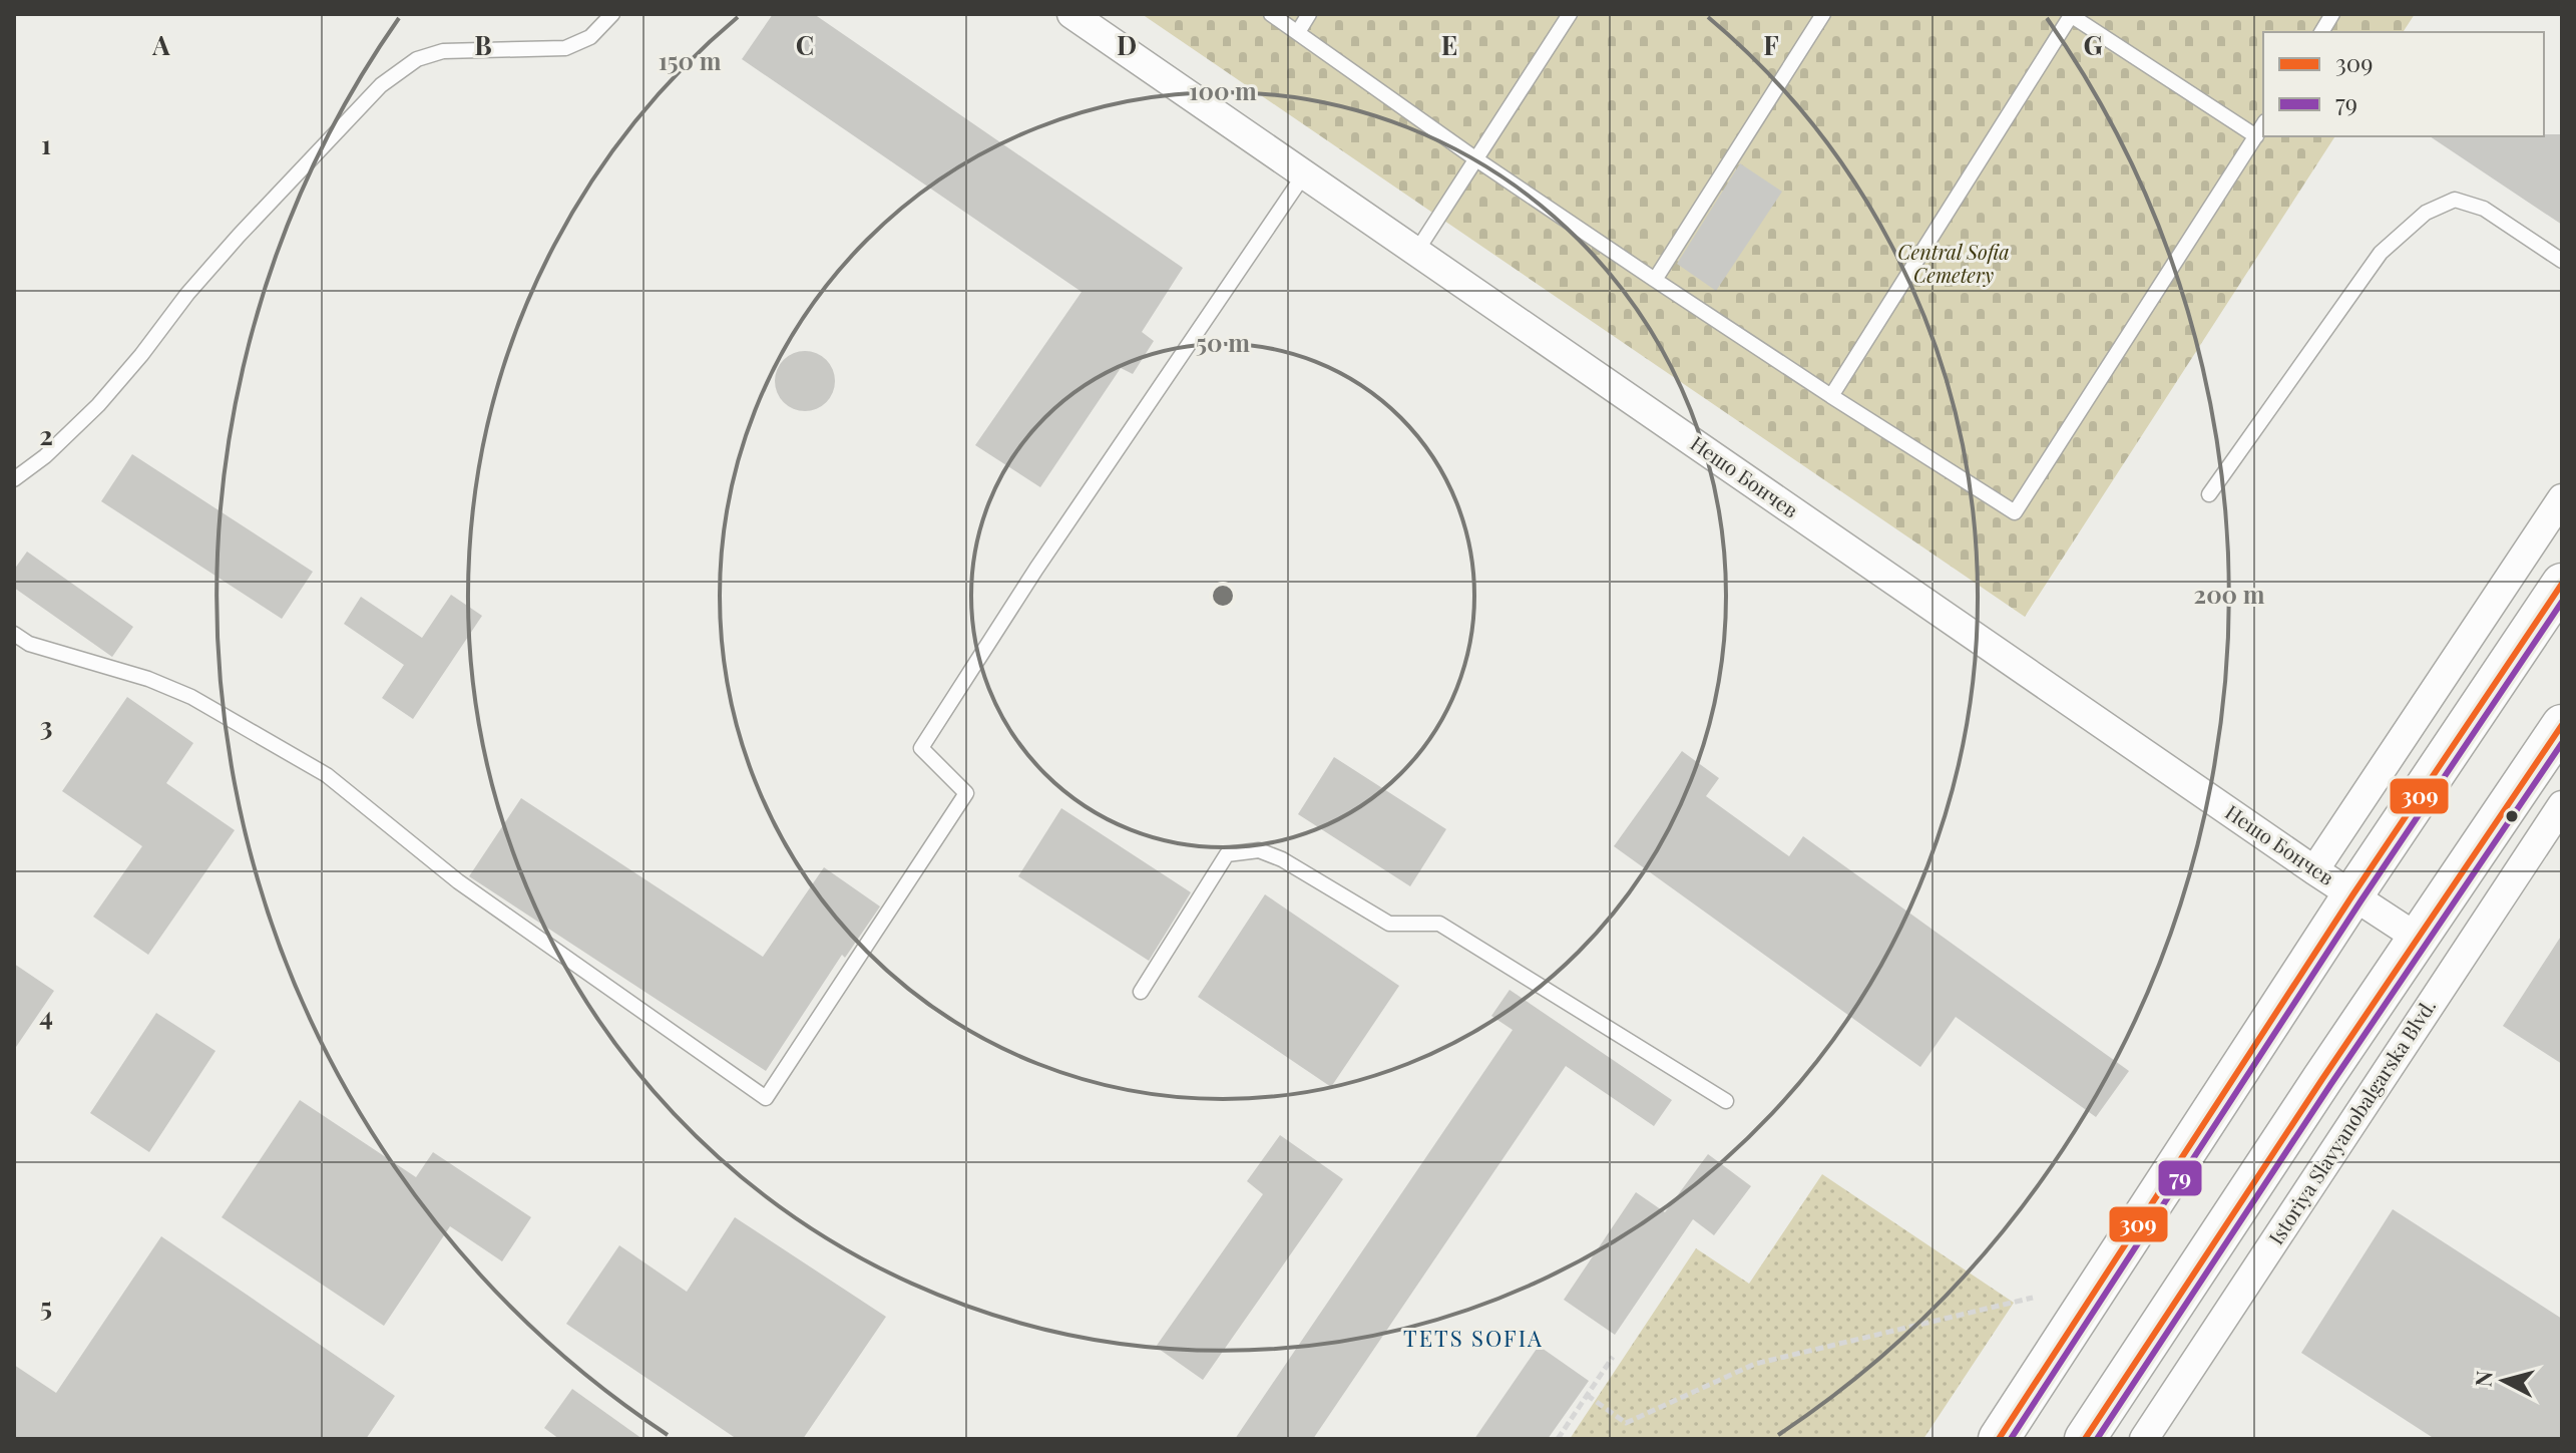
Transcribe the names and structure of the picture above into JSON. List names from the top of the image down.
{
  "streets": {
    "street": ["Нешо Бончев", "Istoriya Slavyanobalgarska Blvd."]
  },
  "districts": ["TETS SOFIA"],
  "parks": ["Central Sofia Cemetery"],
  "lines": ["transit line 309", "transit line 79"],
  "legend": ["309", "79"],
  "north": "left",
  "grid": {
    "columns": [
      "A",
      "B",
      "C",
      "D",
      "E",
      "F",
      "G"
    ],
    "rows": [
      "1",
      "2",
      "3",
      "4",
      "5"
    ]
  },
  "rings": [
    "150 m",
    "100 m",
    "50 m",
    "200 m"
  ]
}
